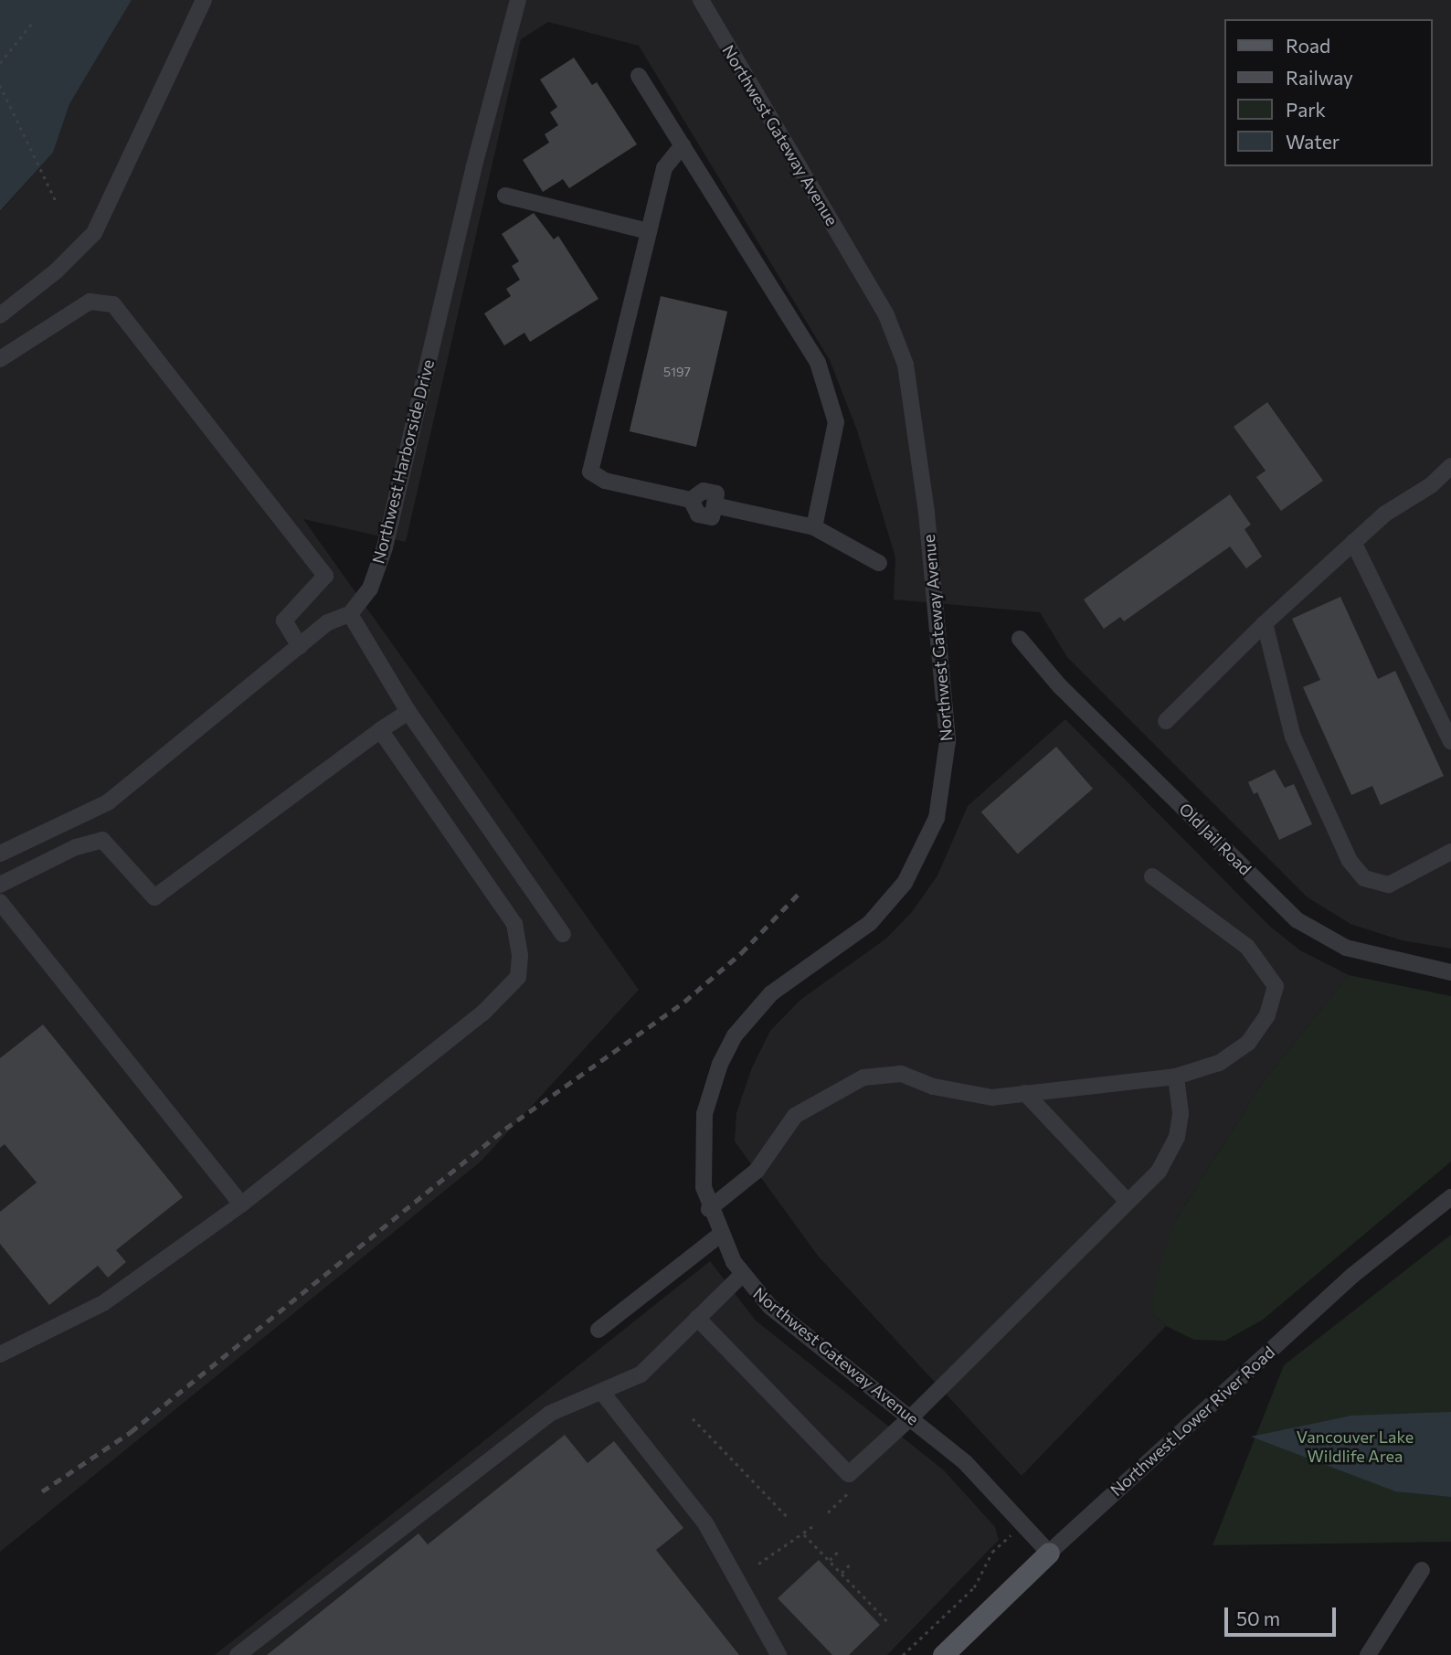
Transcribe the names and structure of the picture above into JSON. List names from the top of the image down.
{
  "streets": {
    "main road": ["Northwest Lower River Road"],
    "street": ["Northwest Gateway Avenue", "Northwest Harborside Drive", "Old Jail Road"]
  },
  "crossings": [
    ["Northwest Gateway Avenue", "Northwest Lower River Road"]
  ],
  "parks": ["Vancouver Lake Wildlife Area"],
  "house_numbers": ["5197"],
  "legend": [
    "Road",
    "Railway",
    "Park",
    "Water"
  ],
  "scale_bar": "50 m"
}
